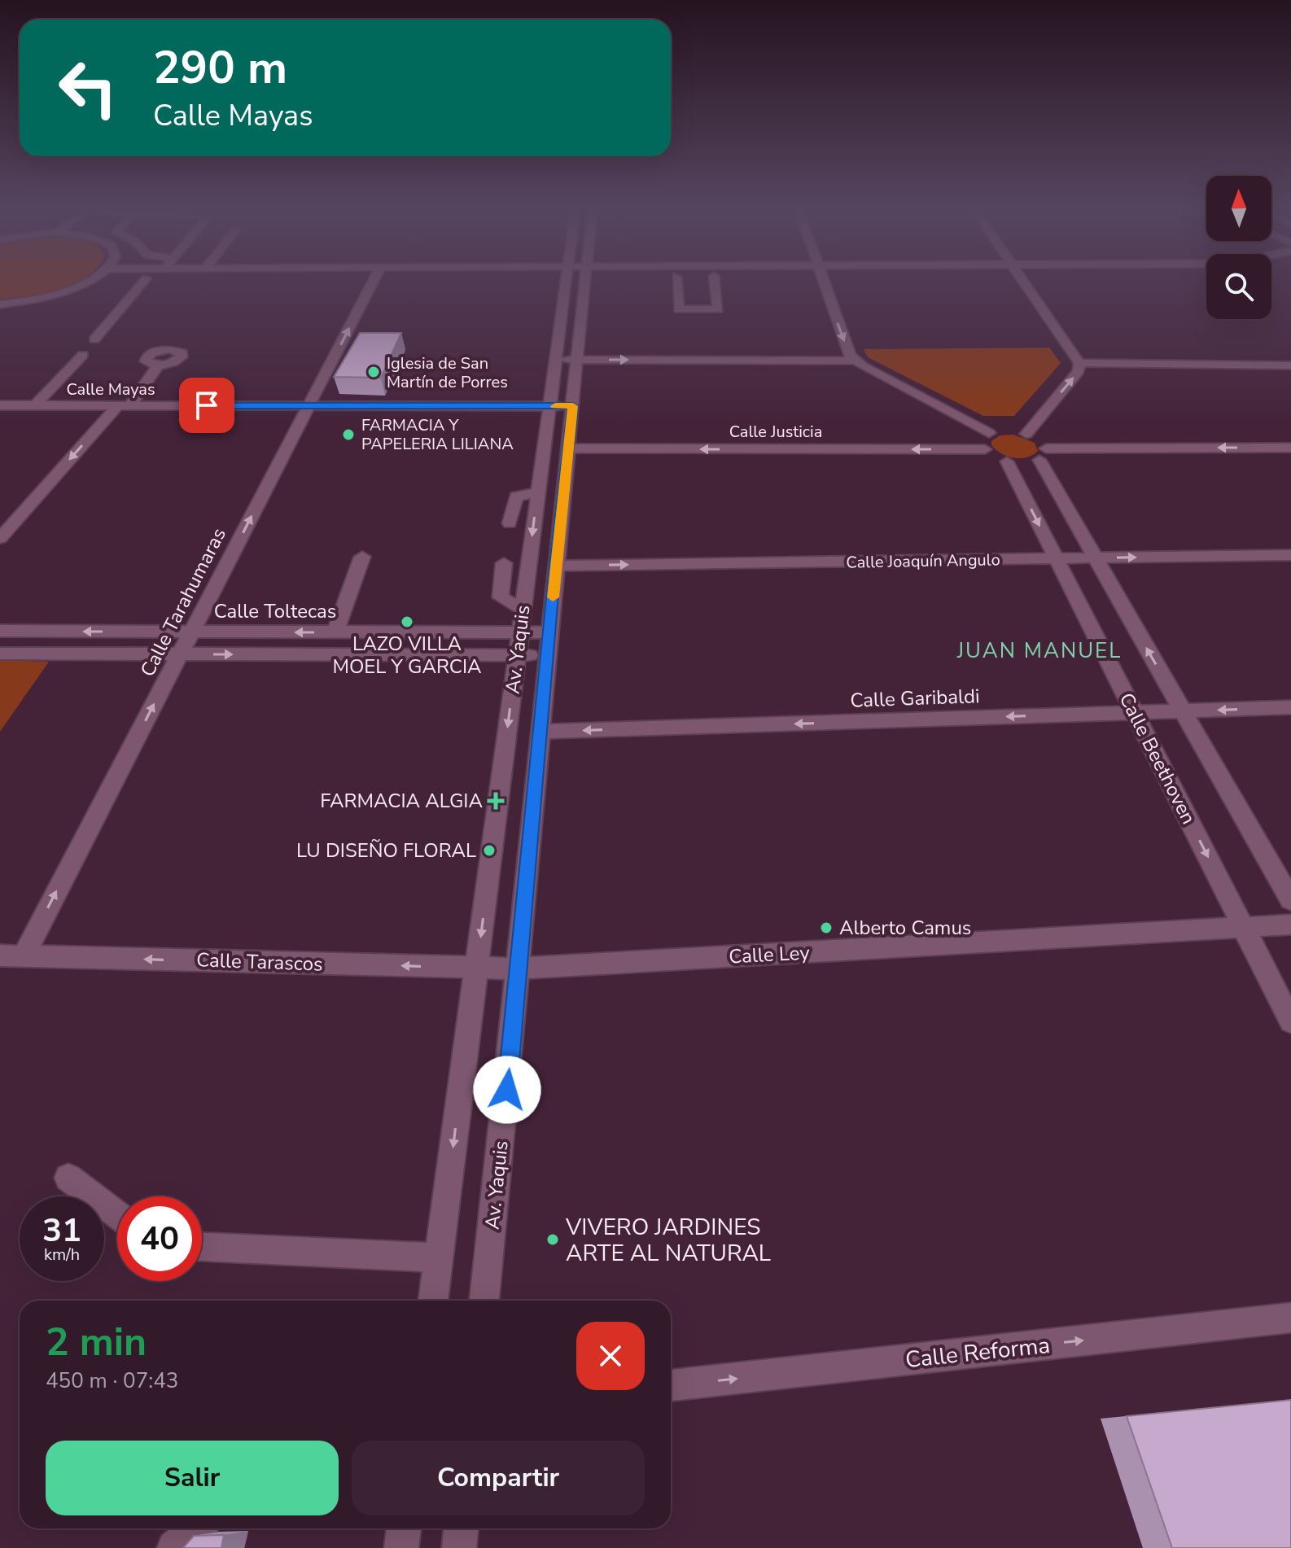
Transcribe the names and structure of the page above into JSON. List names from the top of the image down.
{
  "streets": {
    "street": [
      "Calle Mayas",
      "Calle Justicia",
      "Calle Joaquín Angulo",
      "Calle Tarahumaras",
      "Calle Toltecas",
      "Av. Yaquis",
      "Calle Garibaldi",
      "Calle Beethoven",
      "Calle Ley",
      "Calle Tarascos",
      "Calle Reforma"
    ]
  },
  "crossings": [
    ["Calle Mayas", "Calle Tarahumaras"],
    ["Calle Mayas", "Av. Yaquis"],
    ["Calle Justicia", "Av. Yaquis"],
    ["Calle Joaquín Angulo", "Av. Yaquis"],
    ["Calle Joaquín Angulo", "Calle Beethoven"],
    ["Calle Tarahumaras", "Calle Toltecas"],
    ["Calle Tarahumaras", "Calle Tarascos"],
    ["Calle Toltecas", "Av. Yaquis"],
    ["Av. Yaquis", "Calle Garibaldi"],
    ["Av. Yaquis", "Calle Ley"],
    ["Av. Yaquis", "Calle Tarascos"],
    ["Calle Garibaldi", "Calle Beethoven"],
    ["Calle Beethoven", "Calle Ley"],
    ["Calle Ley", "Calle Tarascos"]
  ],
  "one_way": [
    "Calle Tarahumaras",
    "Calle Garibaldi",
    "Calle Tarascos",
    "Calle Reforma"
  ],
  "districts": ["JUAN MANUEL"],
  "places": {
    "other": [
      "Iglesia de San Martín de Porres",
      "FARMACIA Y PAPELERIA LILIANA",
      "LAZO VILLA MOEL Y GARCIA",
      "LU DISEÑO FLORAL",
      "Alberto Camus",
      "VIVERO JARDINES ARTE AL NATURAL"
    ],
    "health": ["FARMACIA ALGIA"]
  },
  "north": "top",
  "page": {
    "turn": ["290 m", "Calle Mayas"],
    "speed": "31 km/h",
    "limit": "40",
    "heading": ["2 min", "450 m · 07:43"],
    "buttons": ["Salir", "Compartir"]
  }
}
